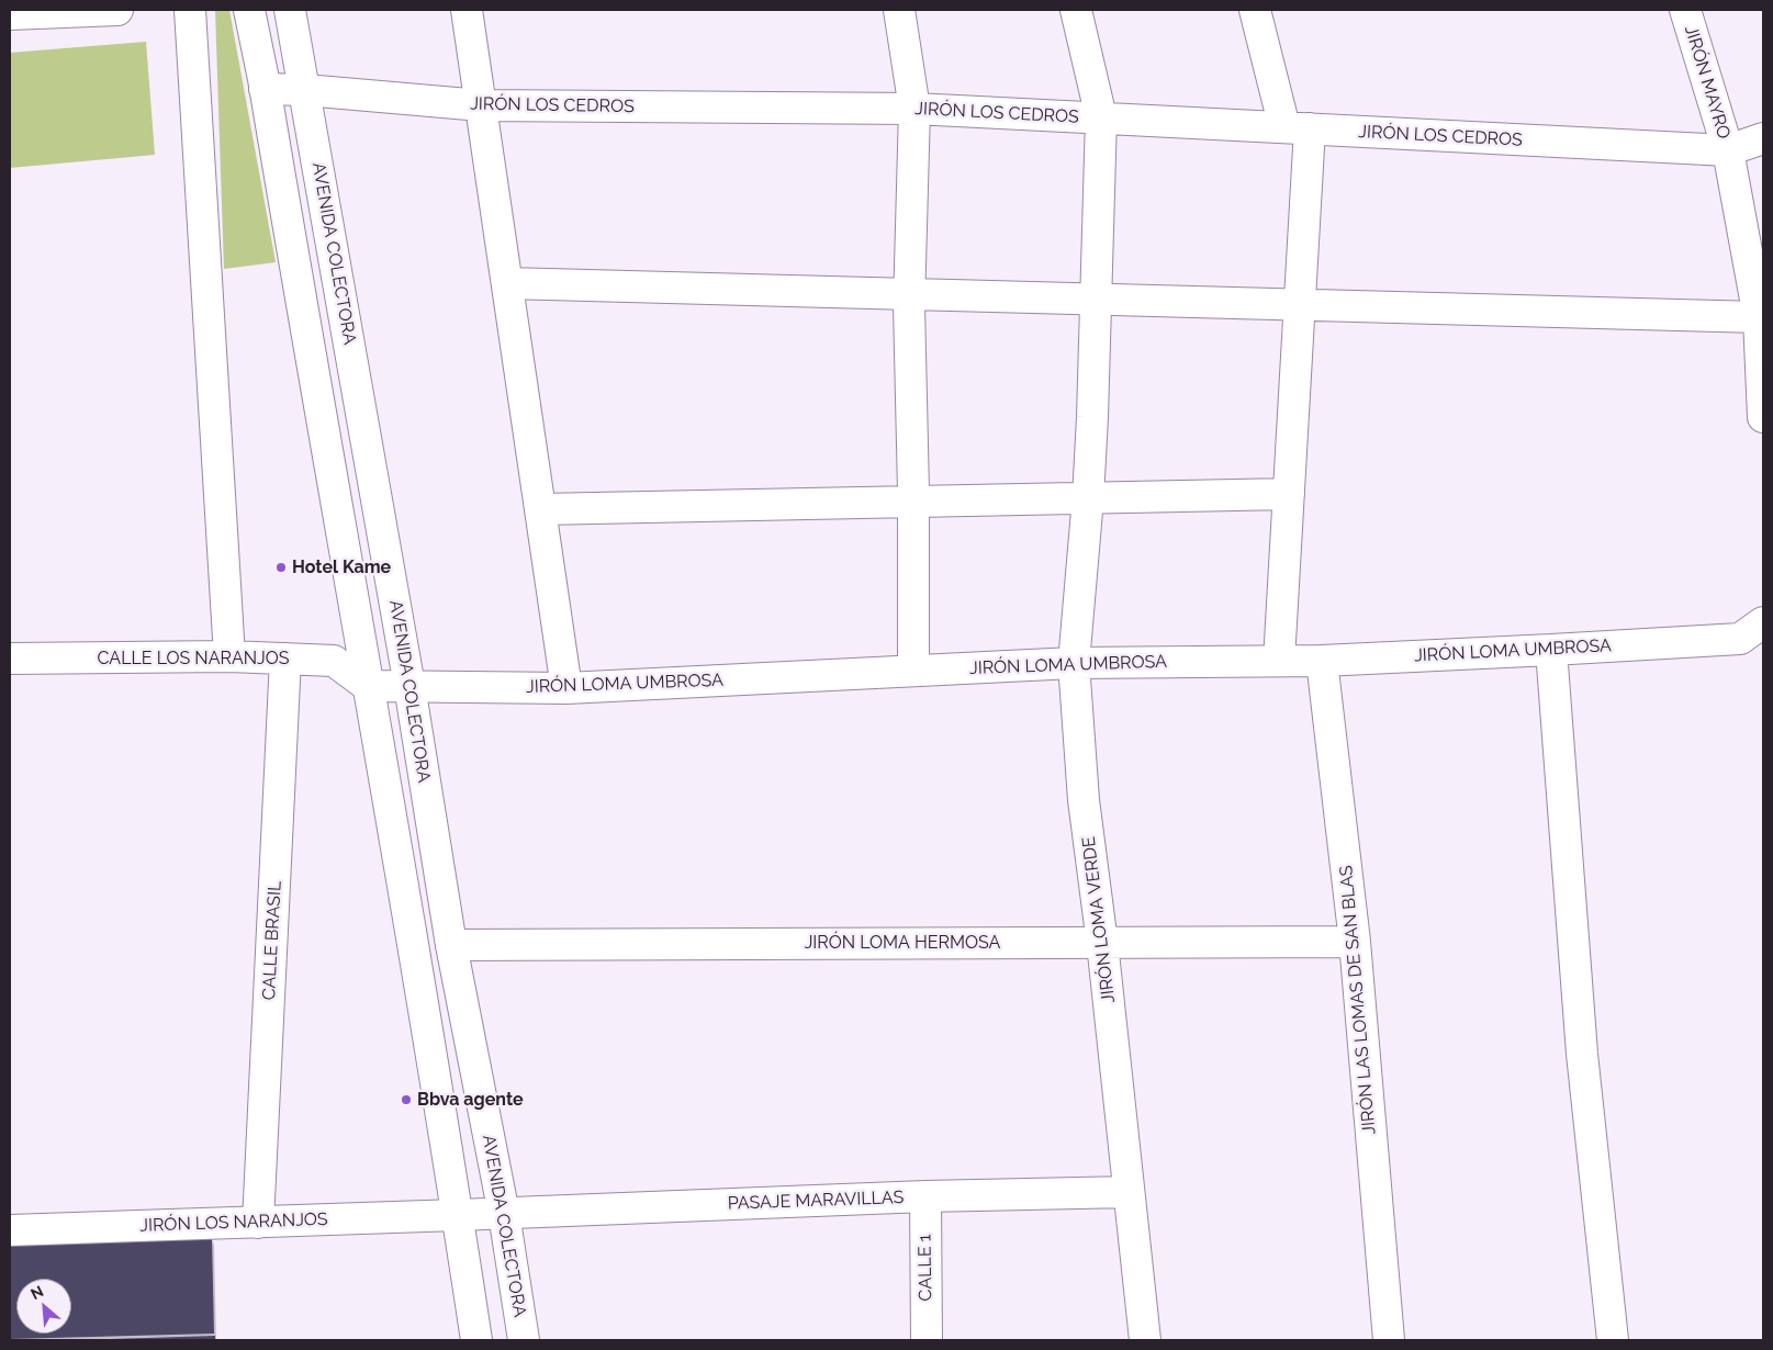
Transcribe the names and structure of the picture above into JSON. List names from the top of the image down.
{
  "streets": {
    "street": [
      "JIRÓN MAYRO",
      "JIRÓN LOS CEDROS",
      "AVENIDA COLECTORA",
      "JIRÓN LOMA UMBROSA",
      "CALLE LOS NARANJOS",
      "JIRÓN LOMA VERDE",
      "CALLE BRASIL",
      "JIRÓN LOMA HERMOSA",
      "JIRÓN LAS LOMAS DE SAN BLAS",
      "PASAJE MARAVILLAS",
      "JIRÓN LOS NARANJOS",
      "CALLE 1"
    ]
  },
  "crossings": [
    ["JIRÓN MAYRO", "JIRÓN LOS CEDROS"],
    ["JIRÓN LOS CEDROS", "AVENIDA COLECTORA"],
    ["JIRÓN LOS CEDROS", "JIRÓN LOMA VERDE"],
    ["AVENIDA COLECTORA", "JIRÓN LOMA UMBROSA"],
    ["AVENIDA COLECTORA", "JIRÓN LOMA HERMOSA"],
    ["AVENIDA COLECTORA", "PASAJE MARAVILLAS"],
    ["JIRÓN LOMA UMBROSA", "CALLE LOS NARANJOS"],
    ["JIRÓN LOMA UMBROSA", "JIRÓN LOMA VERDE"],
    ["JIRÓN LOMA UMBROSA", "JIRÓN LAS LOMAS DE SAN BLAS"],
    ["CALLE LOS NARANJOS", "CALLE BRASIL"],
    ["JIRÓN LOMA VERDE", "JIRÓN LOMA HERMOSA"],
    ["JIRÓN LOMA VERDE", "PASAJE MARAVILLAS"],
    ["CALLE BRASIL", "JIRÓN LOS NARANJOS"],
    ["JIRÓN LOMA HERMOSA", "JIRÓN LAS LOMAS DE SAN BLAS"],
    ["PASAJE MARAVILLAS", "JIRÓN LOS NARANJOS"],
    ["PASAJE MARAVILLAS", "CALLE 1"]
  ],
  "places": ["Hotel Kame", "Bbva agente"],
  "north": "top left"
}
